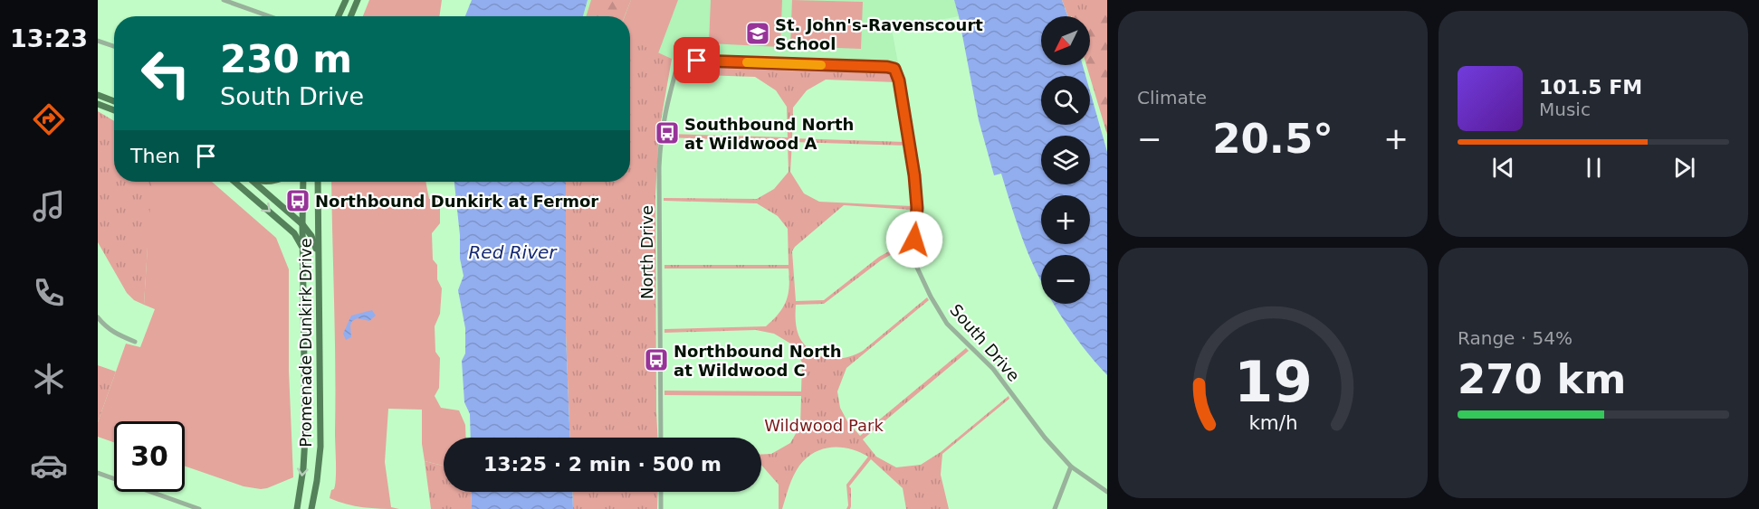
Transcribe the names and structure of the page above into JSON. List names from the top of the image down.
{
  "streets": {
    "main road": ["Promenade Dunkirk Drive"],
    "street": ["North Drive", "South Drive"]
  },
  "crossings": [
    ["North Drive", "South Drive"]
  ],
  "water": ["Red River"],
  "parks": ["Wildwood Park"],
  "places": {
    "school or university": ["St. John's-Ravenscourt School"],
    "bus stop": ["Southbound North at Wildwood A", "Northbound Dunkirk at Fermor", "Northbound North at Wildwood C"]
  },
  "north": "bottom left",
  "page": {
    "tabs": "13:23",
    "tile": [
      "Climate",
      ["Range · 54%", "270 km"]
    ],
    "map_buttons": ["+", "−"],
    "turn": ["230 m", "South Drive"],
    "song": ["101.5 FM", "Music"],
    "heat": ["−", "20.5°", "+"],
    "then": "Then",
    "limit": "30",
    "trip": "13:25 · 2 min · 500 m",
    "gauge": ["19", "km/h"]
  }
}
